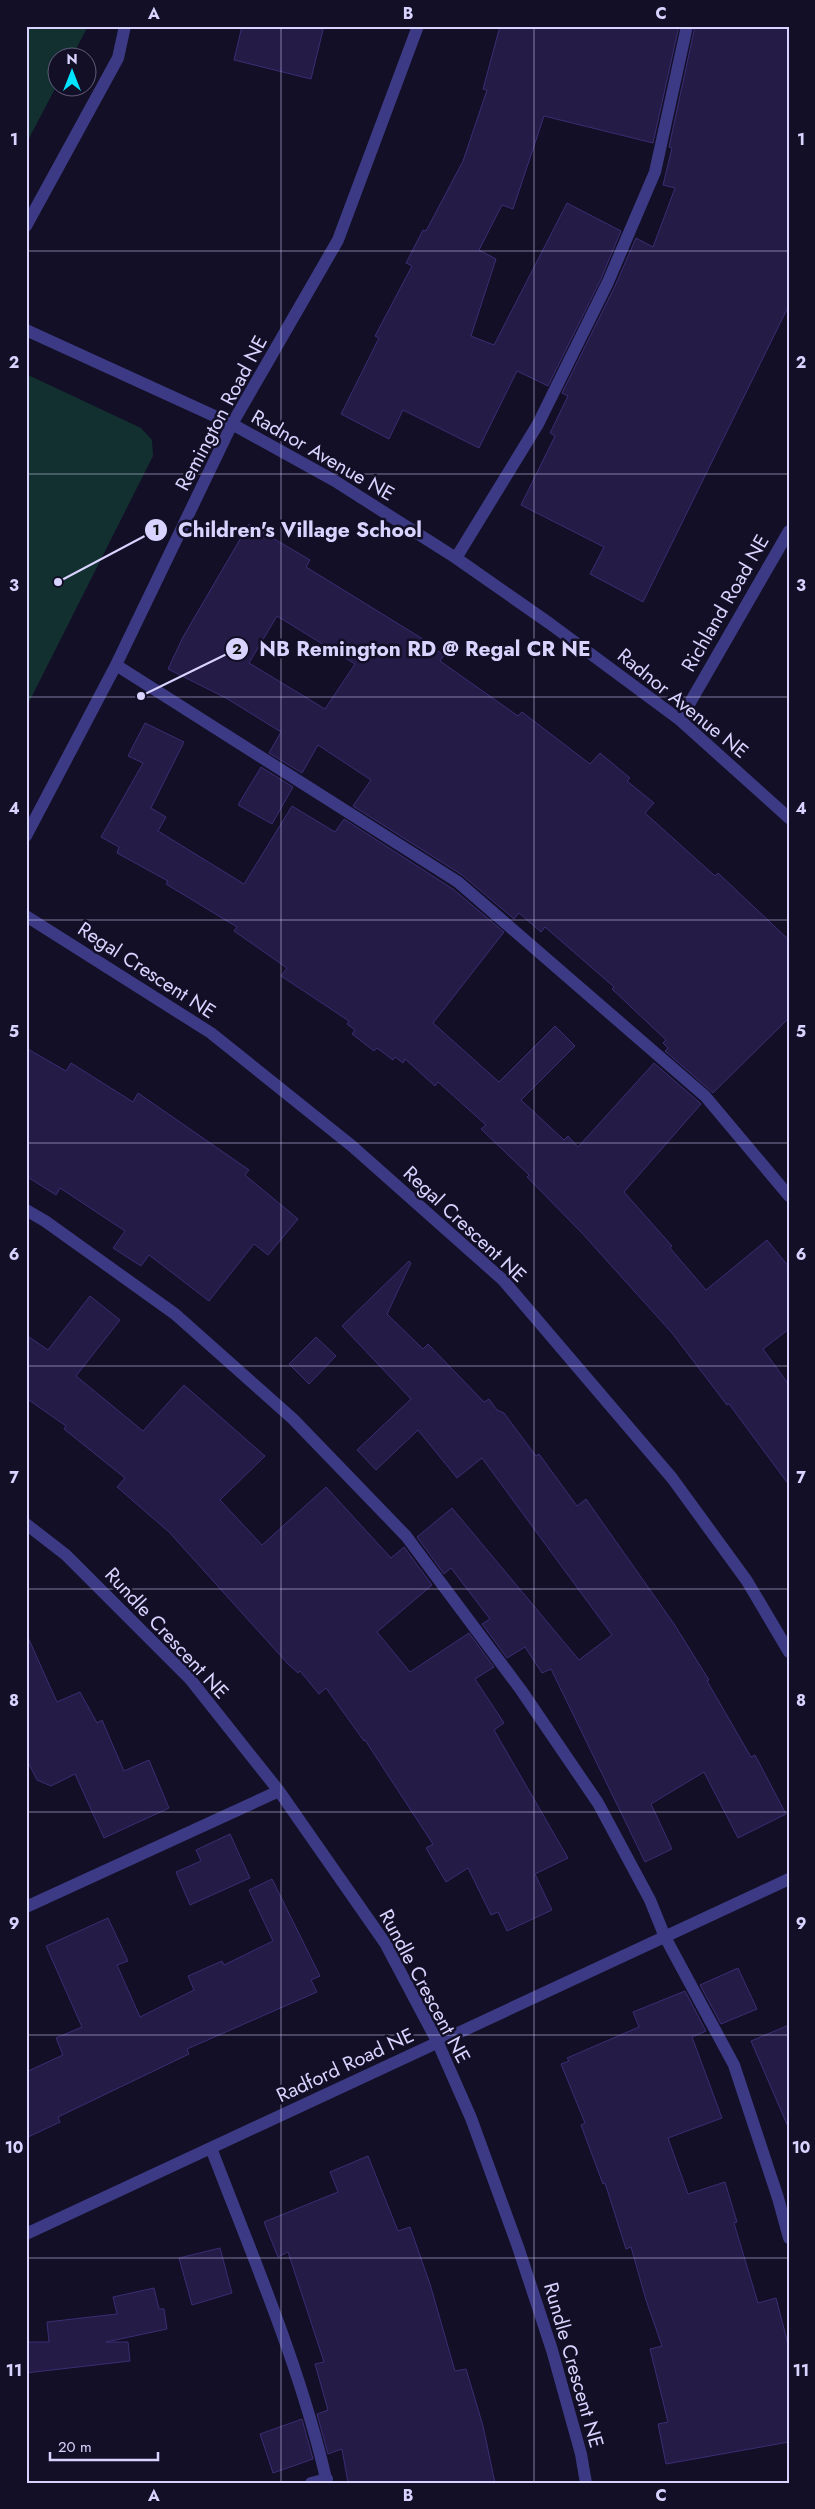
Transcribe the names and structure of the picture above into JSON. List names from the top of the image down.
{
  "streets": {
    "street": [
      "Remington Road NE",
      "Radnor Avenue NE",
      "Richland Road NE",
      "Regal Crescent NE",
      "Rundle Crescent NE",
      "Radford Road NE"
    ]
  },
  "crossings": [
    ["Remington Road NE", "Radnor Avenue NE"],
    ["Radnor Avenue NE", "Richland Road NE"],
    ["Rundle Crescent NE", "Radford Road NE"]
  ],
  "places": ["Children's Village School", "NB Remington RD @ Regal CR NE"],
  "scale_bar": "20 m",
  "north": "top",
  "grid": {
    "columns": ["A", "B", "C"],
    "rows": [
      "1",
      "2",
      "3",
      "4",
      "5",
      "6",
      "7",
      "8",
      "9",
      "10",
      "11"
    ]
  }
}
